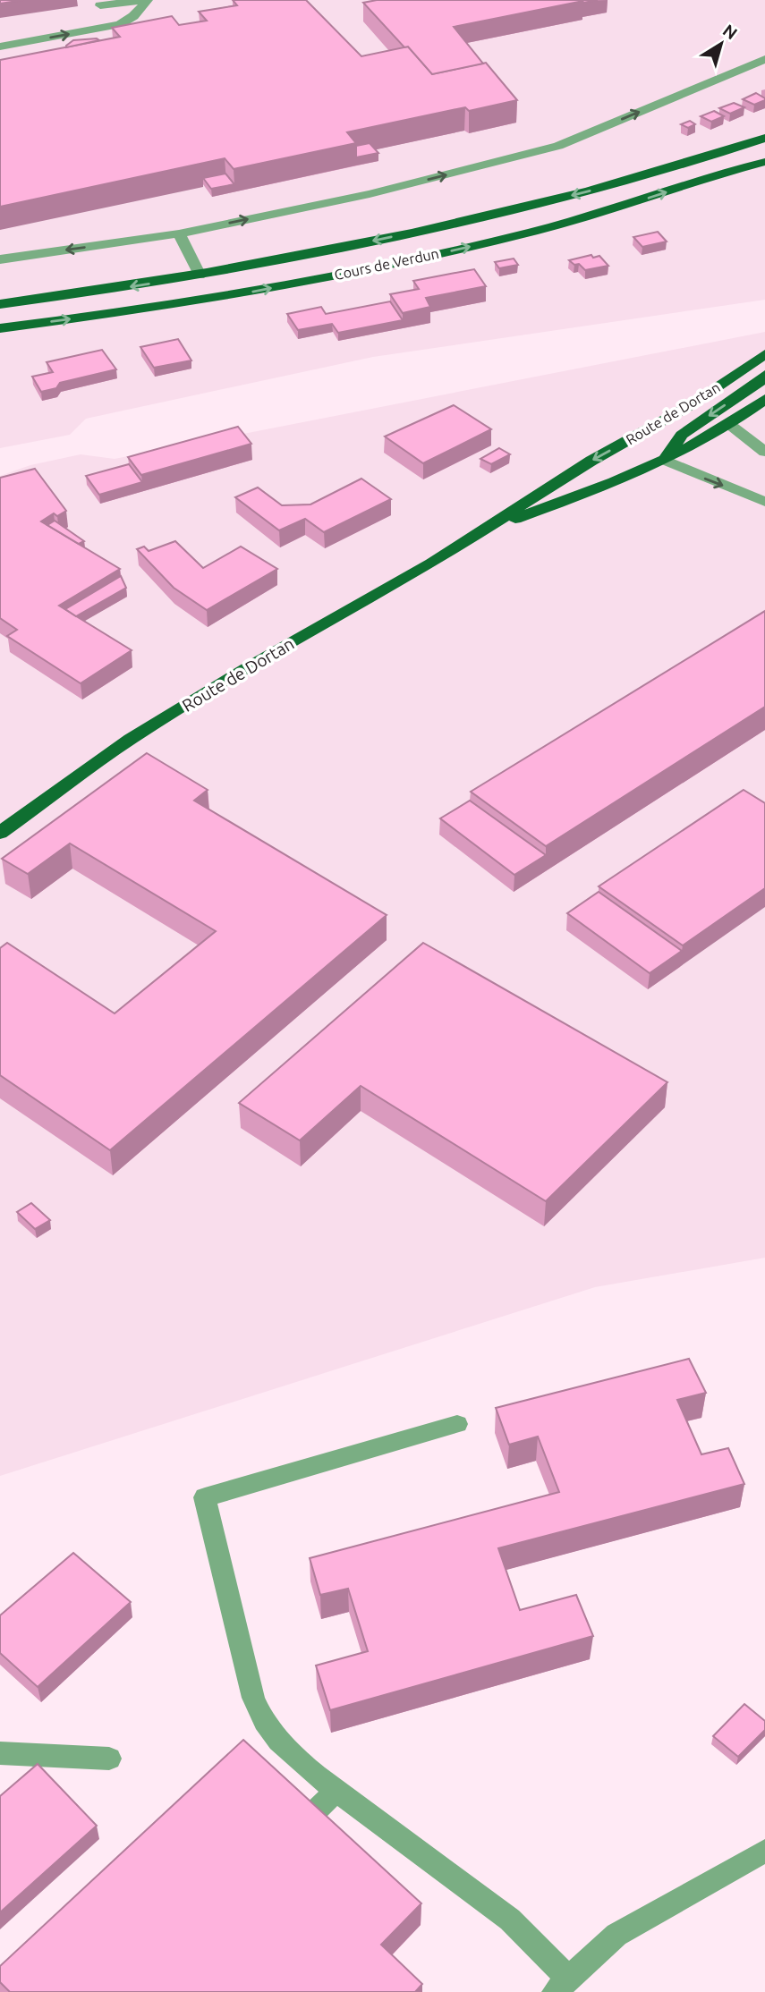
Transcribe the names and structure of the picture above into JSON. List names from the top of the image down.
{
  "streets": {
    "main road": ["Cours de Verdun", "Route de Dortan"]
  },
  "north": "top right"
}
